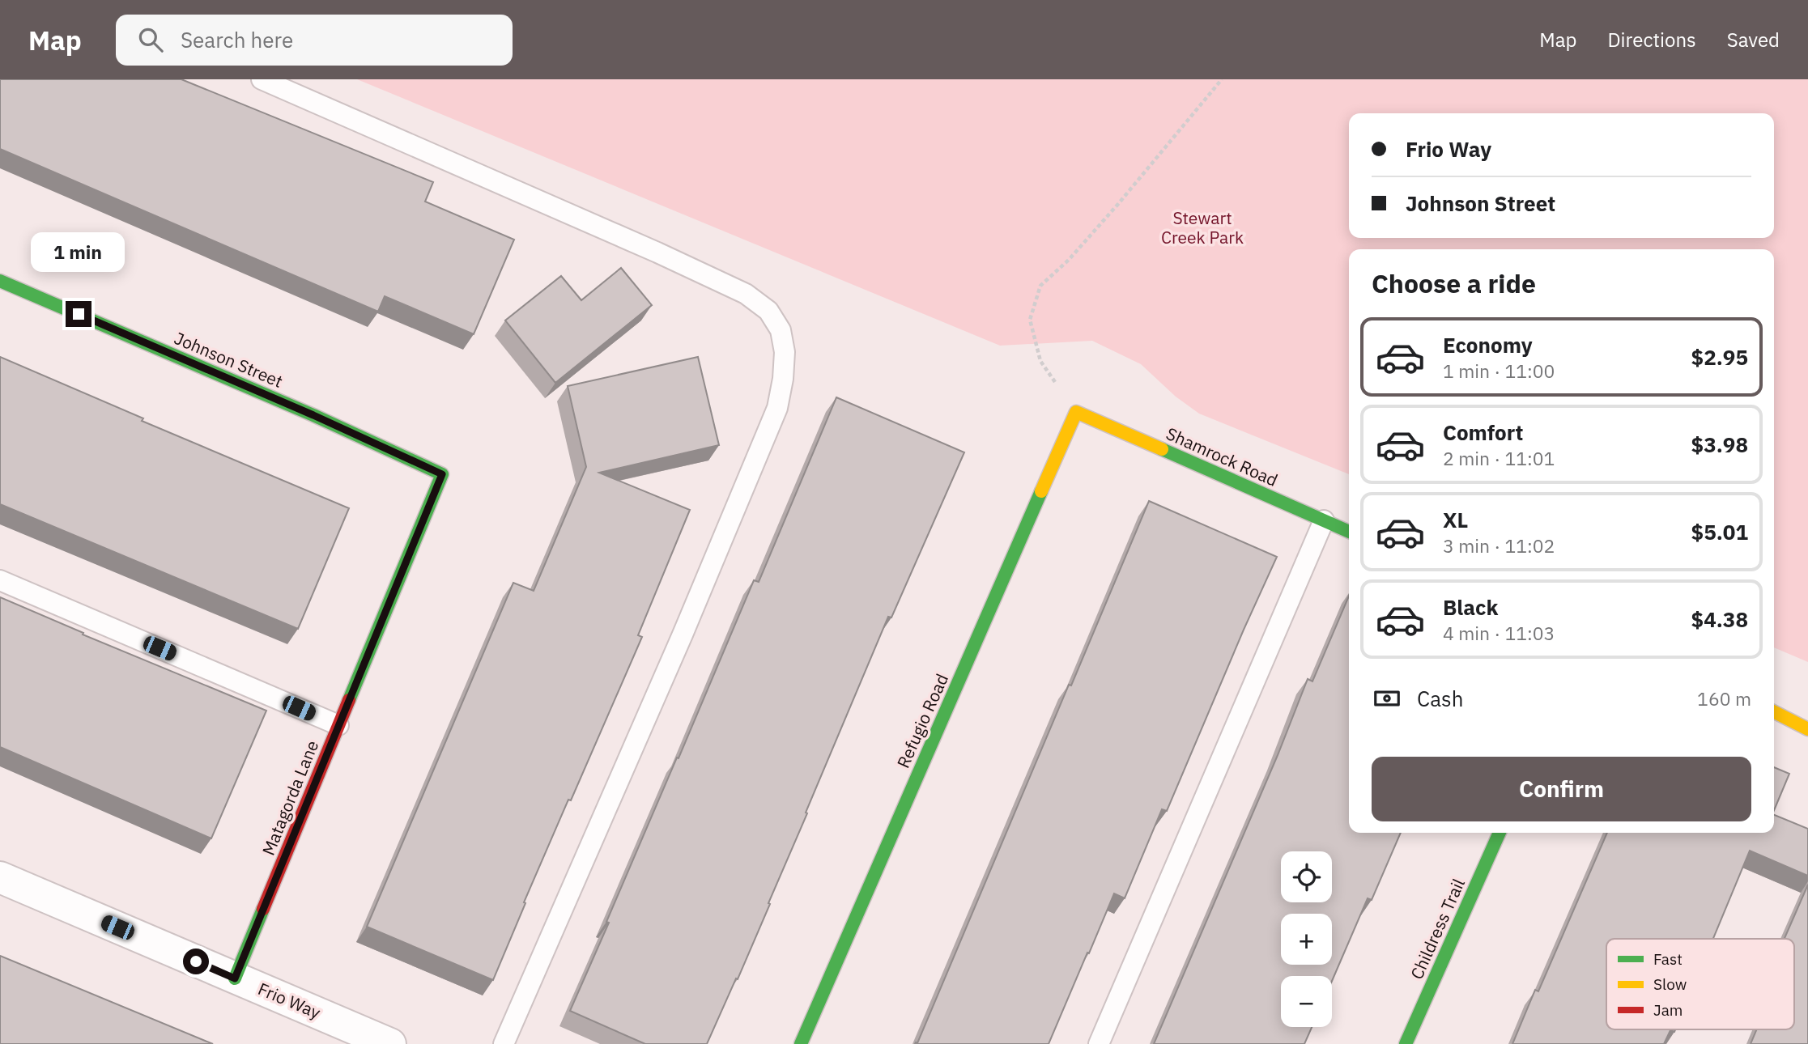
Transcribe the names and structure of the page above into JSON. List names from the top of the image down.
{
  "streets": {
    "street": [
      "Johnson Street",
      "Shamrock Road",
      "Refugio Road",
      "Matagorda Lane",
      "Childress Trail",
      "Frio Way"
    ]
  },
  "crossings": [
    ["Johnson Street", "Matagorda Lane"],
    ["Shamrock Road", "Refugio Road"],
    ["Matagorda Lane", "Frio Way"]
  ],
  "parks": ["Stewart Creek Park"],
  "legend": ["Fast", "Slow", "Jam"],
  "page": {
    "header": "Map",
    "search": "Search here",
    "nav": ["Map", "Directions", "Saved"],
    "banner": ["Frio Way", "Johnson Street"],
    "bubble": "1 min",
    "heading": "Choose a ride",
    "list": [
      {
        "name": "Economy",
        "note": "1 min · 11:00",
        "value": "$2.95"
      },
      {
        "name": "Comfort",
        "note": "2 min · 11:01",
        "value": "$3.98"
      },
      {
        "name": "XL",
        "note": "3 min · 11:02",
        "value": "$5.01"
      },
      {
        "name": "Black",
        "note": "4 min · 11:03",
        "value": "$4.38"
      }
    ],
    "pay": ["Cash", "160 m"],
    "buttons": "Confirm",
    "map_buttons": ["+", "−"]
  }
}
